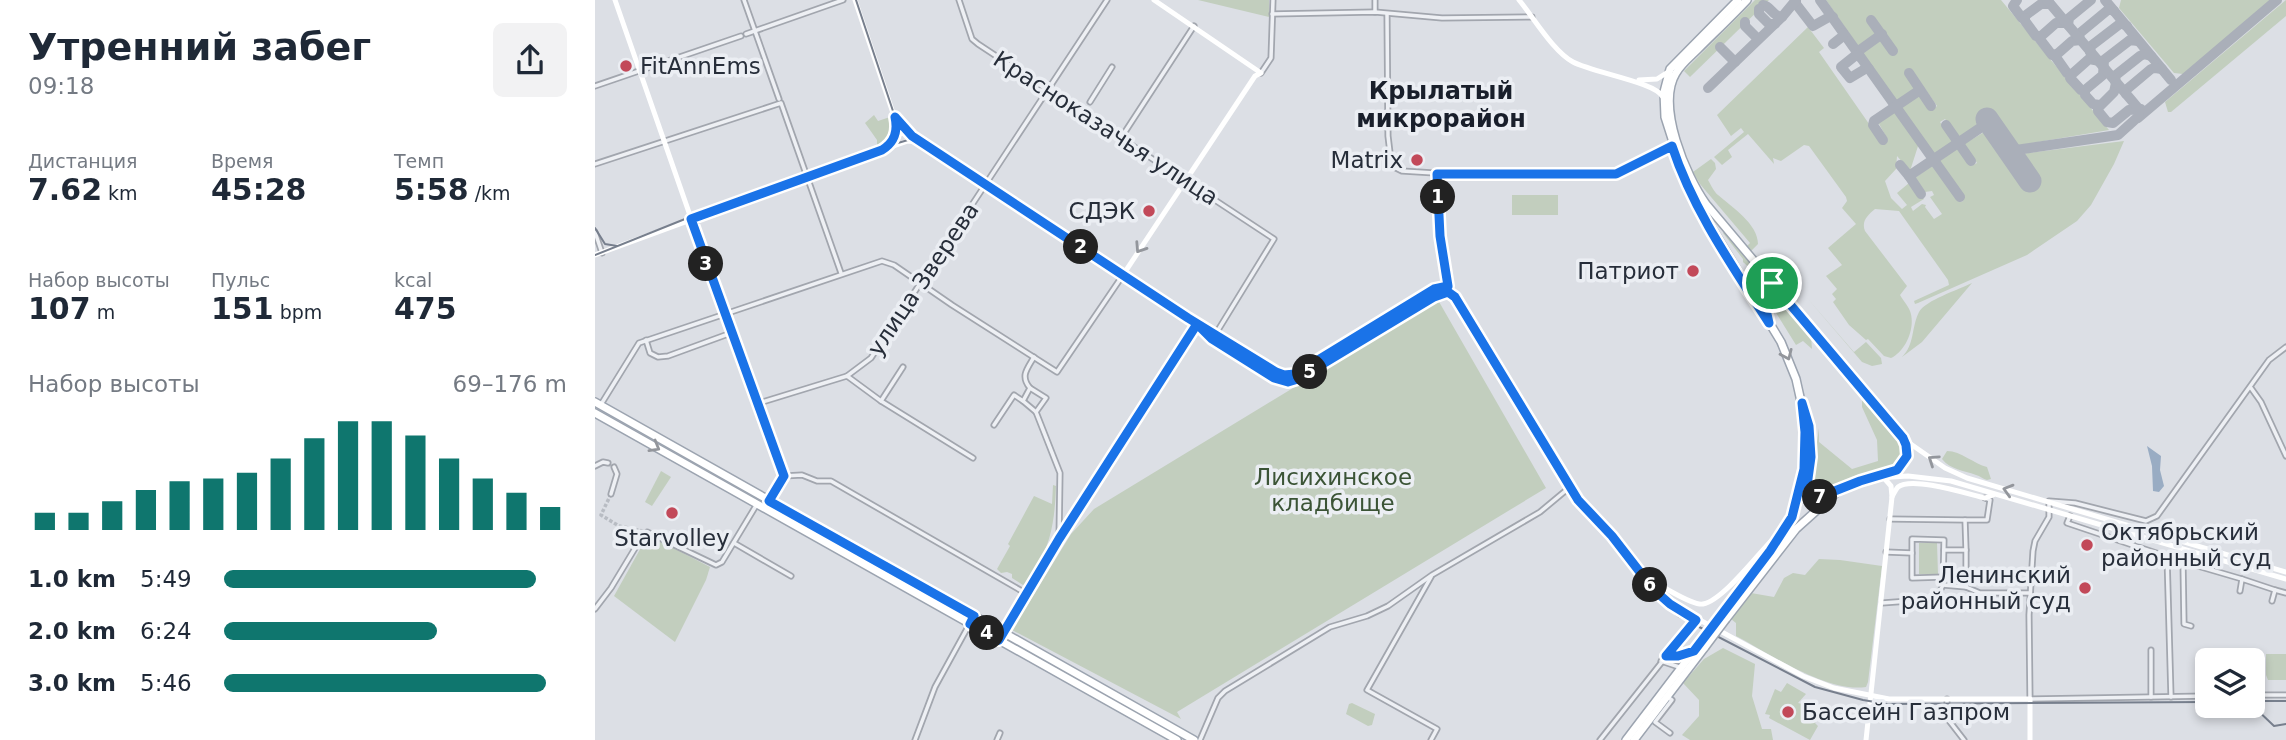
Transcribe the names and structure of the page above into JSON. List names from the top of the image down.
{
  "streets": {
    "street": ["Красноказачья улица", "улица Зверева"]
  },
  "crossings": [
    ["Красноказачья улица", "улица Зверева"]
  ],
  "districts": ["Крылатый микрорайон"],
  "parks": ["Лисихинское кладбище"],
  "places": [
    "FitAnnEms",
    "Matrix",
    "СДЭК",
    "Патриот",
    "Starvolley",
    "Октябрьский районный суд",
    "Ленинский районный суд",
    "Бассейн Газпром"
  ],
  "page": {
    "heading": ["Утренний забег", "09:18"],
    "stats": [
      ["Дистанция", "7.62 km"],
      ["Время", "45:28"],
      ["Темп", "5:58 /km"],
      ["Набор высоты", "107 m"],
      ["Пульс", "151 bpm"],
      ["kcal", "475"]
    ],
    "pins": [
      "1",
      "2",
      "3",
      "5",
      "7",
      "6",
      "4"
    ],
    "chart": ["Набор высоты", "69–176 m"],
    "list": [
      {
        "name": "1.0 km",
        "note": "5:49"
      },
      {
        "name": "2.0 km",
        "note": "6:24"
      },
      {
        "name": "3.0 km",
        "note": "5:46"
      }
    ]
  }
}
